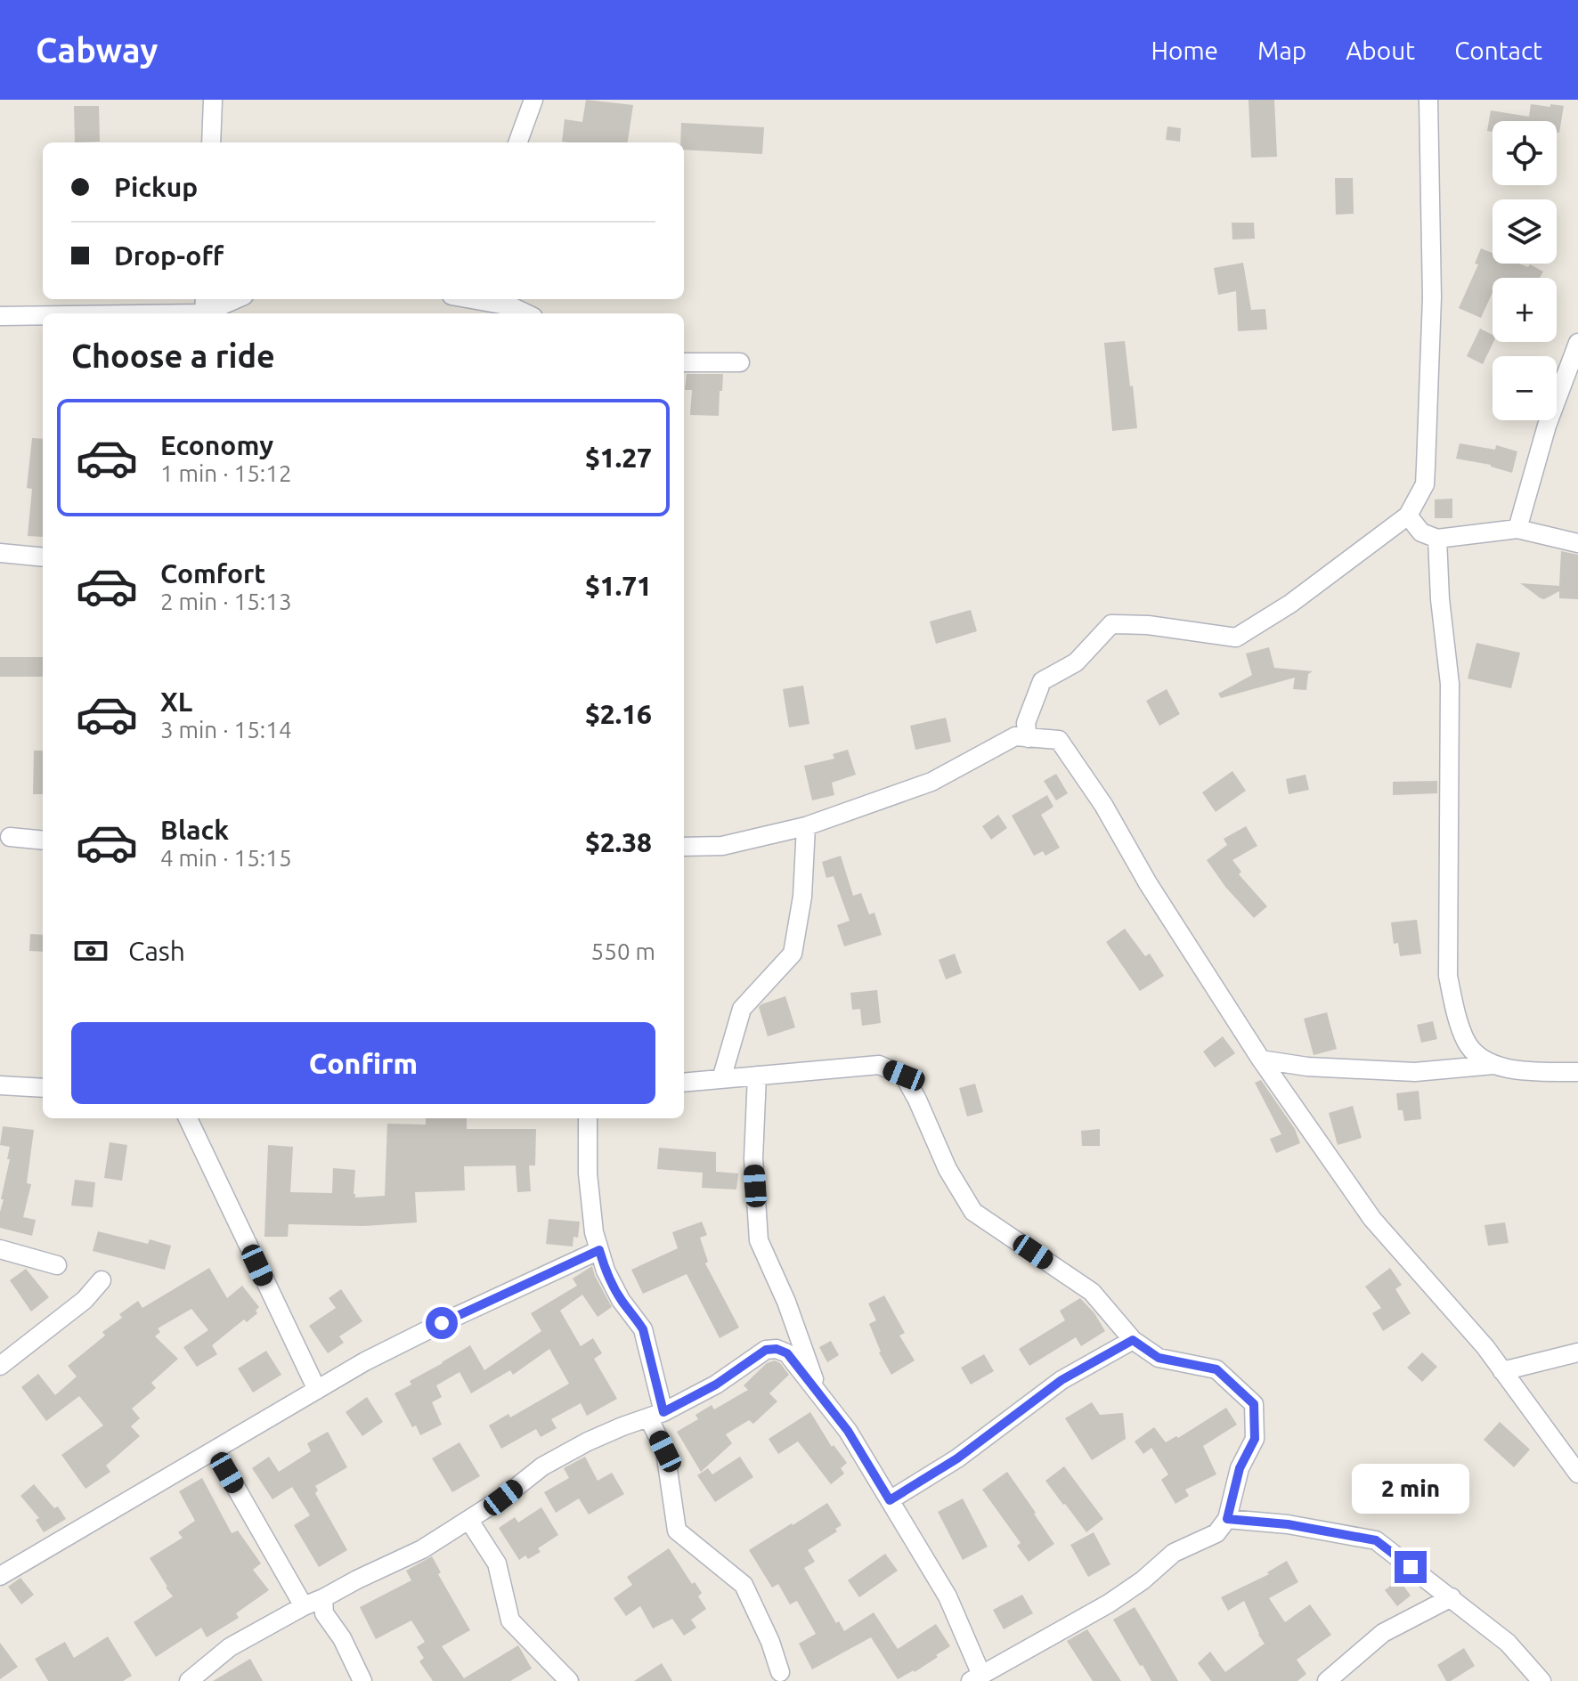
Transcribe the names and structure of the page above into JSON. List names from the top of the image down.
{
  "page": {
    "header": "Cabway",
    "nav": [
      "Home",
      "Map",
      "About",
      "Contact"
    ],
    "map_buttons": ["+", "−"],
    "banner": ["Pickup", "Drop-off"],
    "heading": "Choose a ride",
    "list": [
      {
        "name": "Economy",
        "note": "1 min · 15:12",
        "value": "$1.27"
      },
      {
        "name": "Comfort",
        "note": "2 min · 15:13",
        "value": "$1.71"
      },
      {
        "name": "XL",
        "note": "3 min · 15:14",
        "value": "$2.16"
      },
      {
        "name": "Black",
        "note": "4 min · 15:15",
        "value": "$2.38"
      }
    ],
    "pay": ["Cash", "550 m"],
    "buttons": "Confirm",
    "bubble": "2 min"
  }
}
